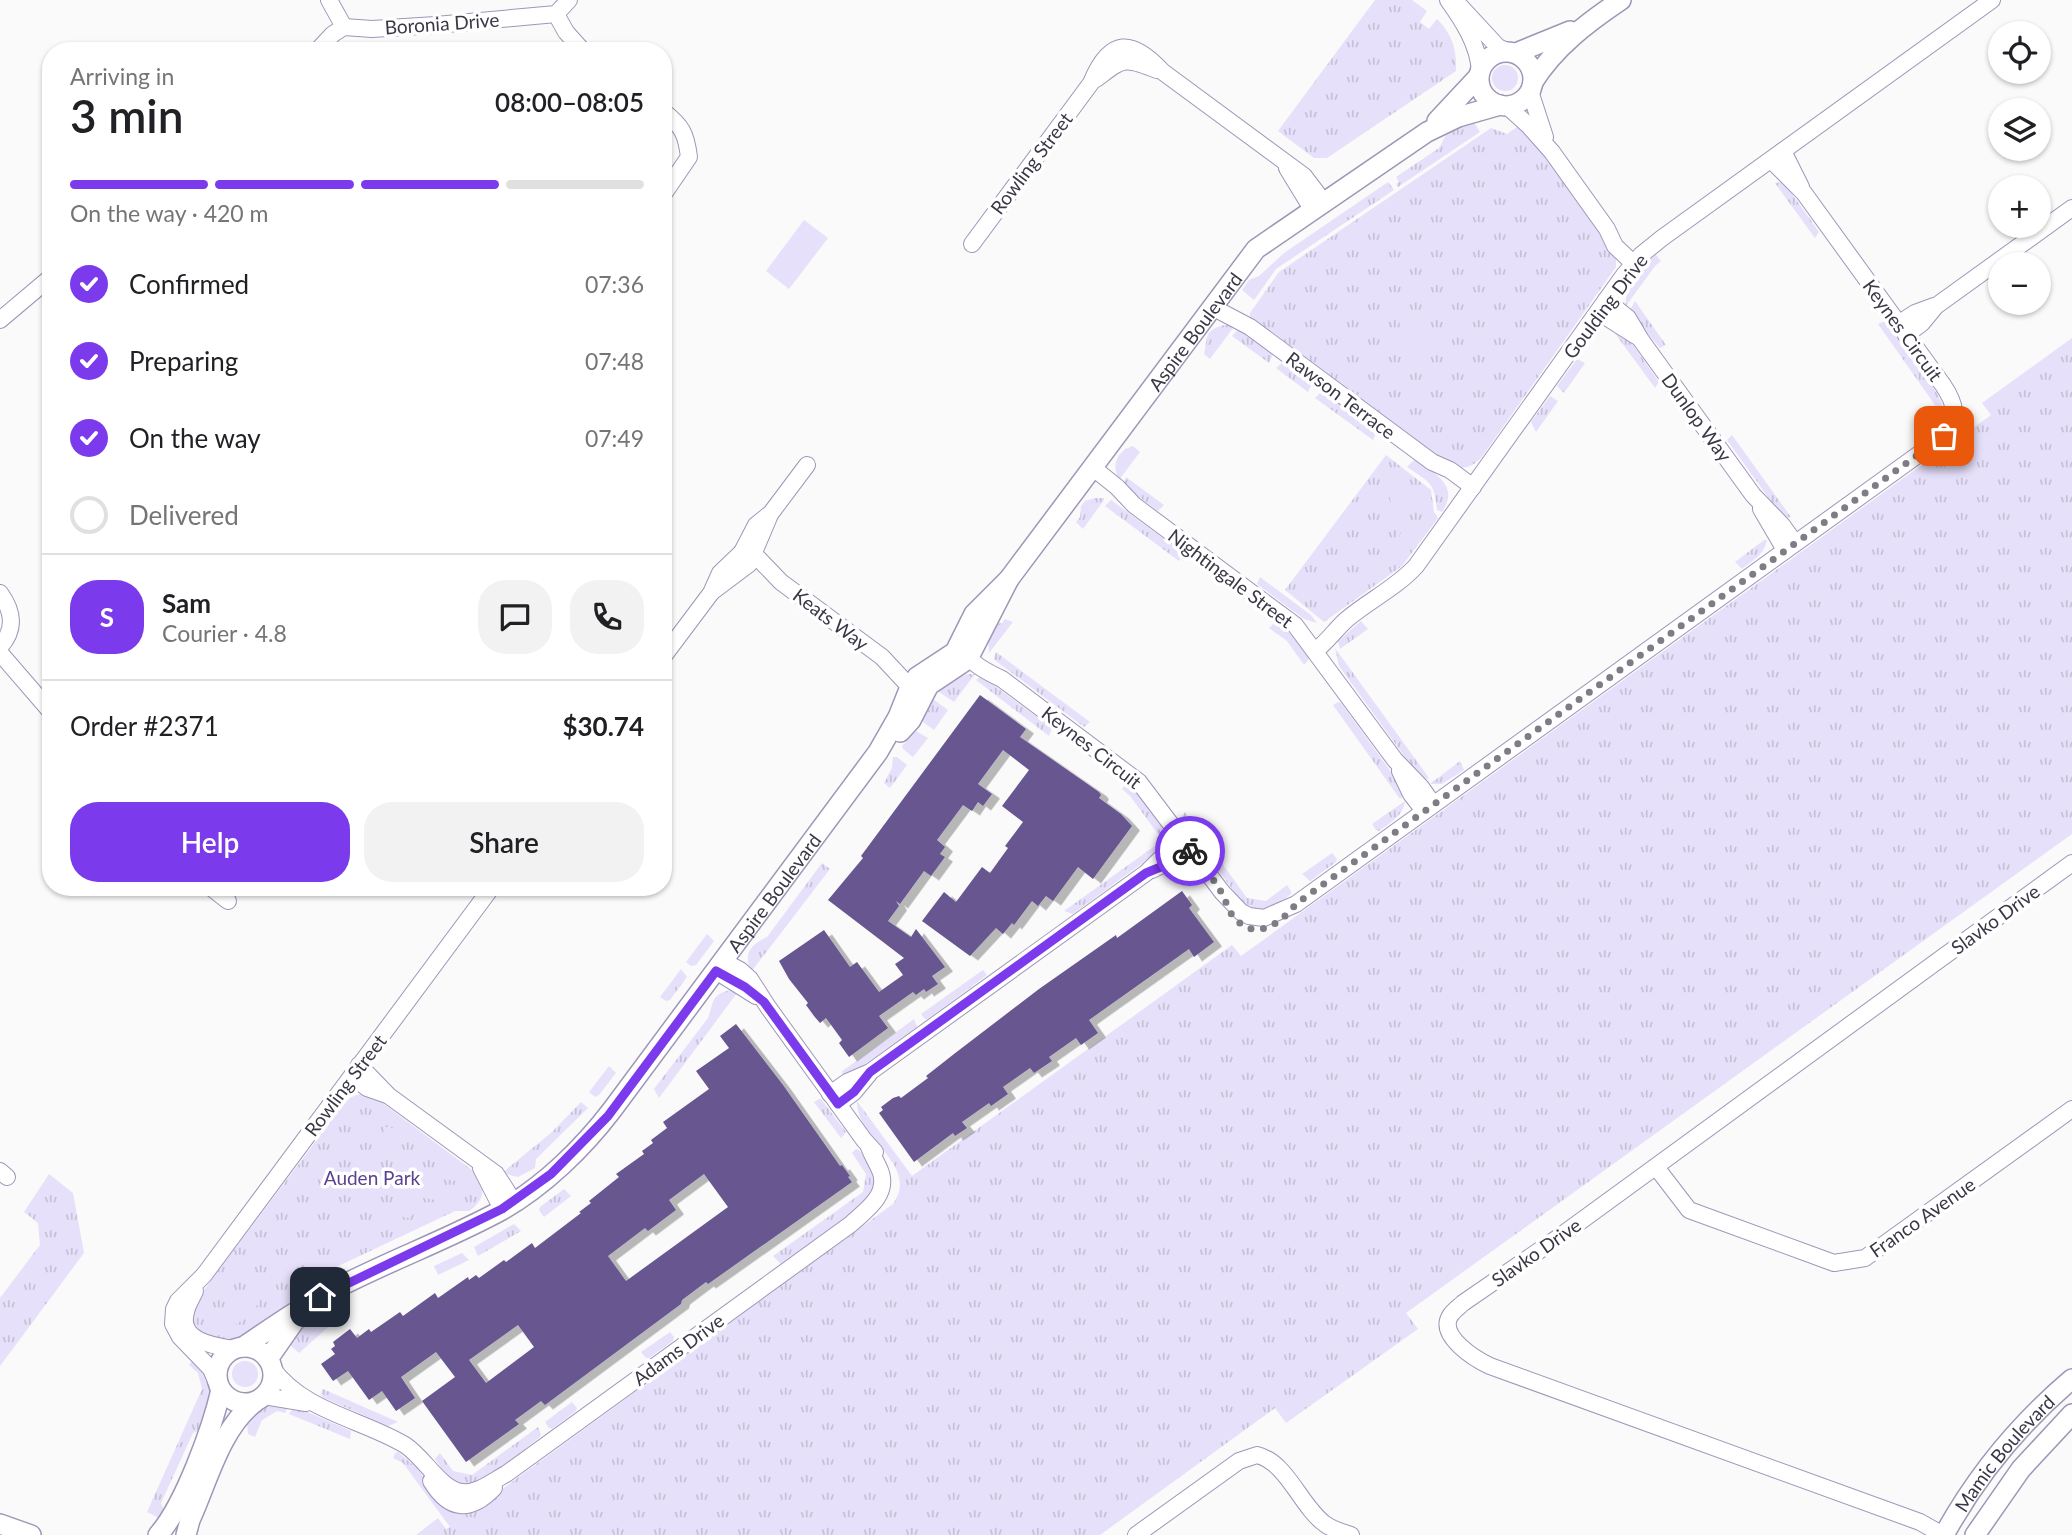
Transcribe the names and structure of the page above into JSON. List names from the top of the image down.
{
  "streets": {
    "street": [
      "Boronia Drive",
      "Rowling Street",
      "Goulding Drive",
      "Keynes Circuit",
      "Aspire Boulevard",
      "Rawson Terrace",
      "Dunlop Way",
      "Nightingale Street",
      "Keats Way",
      "Slavko Drive",
      "Franco Avenue",
      "Adams Drive",
      "Mamic Boulevard"
    ]
  },
  "crossings": [
    ["Rowling Street", "Aspire Boulevard"],
    ["Rowling Street", "Adams Drive"],
    ["Goulding Drive", "Keynes Circuit"],
    ["Goulding Drive", "Rawson Terrace"],
    ["Goulding Drive", "Dunlop Way"],
    ["Goulding Drive", "Nightingale Street"],
    ["Keynes Circuit", "Aspire Boulevard"],
    ["Keynes Circuit", "Dunlop Way"],
    ["Keynes Circuit", "Nightingale Street"],
    ["Aspire Boulevard", "Rawson Terrace"],
    ["Aspire Boulevard", "Nightingale Street"],
    ["Aspire Boulevard", "Keats Way"],
    ["Aspire Boulevard", "Adams Drive"],
    ["Slavko Drive", "Franco Avenue"],
    ["Slavko Drive", "Mamic Boulevard"]
  ],
  "parks": ["Auden Park"],
  "page": {
    "map_buttons": ["+", "−"],
    "heading": ["3 min", "Arriving in", "08:00–08:05"],
    "panel": [
      "Sam",
      "Courier · 4.8",
      "Order #2371",
      "$30.74"
    ],
    "bar": "On the way · 420 m",
    "list": [
      ["Confirmed", "07:36"],
      ["Preparing", "07:48"],
      ["On the way", "07:49"],
      "Delivered"
    ],
    "round": "S",
    "buttons": ["Help", "Share"]
  }
}
